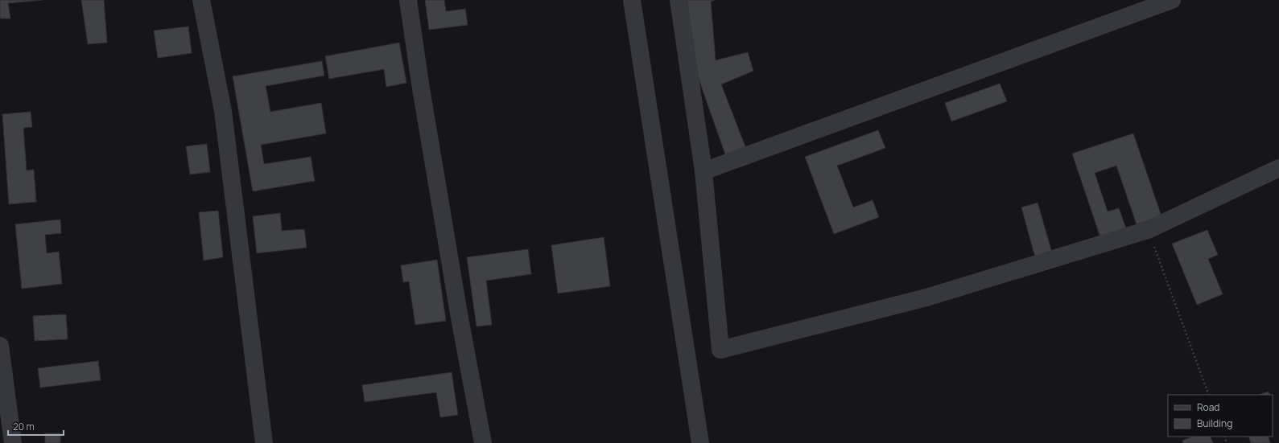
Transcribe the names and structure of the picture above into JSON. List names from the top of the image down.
{
  "legend": ["Road", "Building"],
  "scale_bar": "20 m"
}
